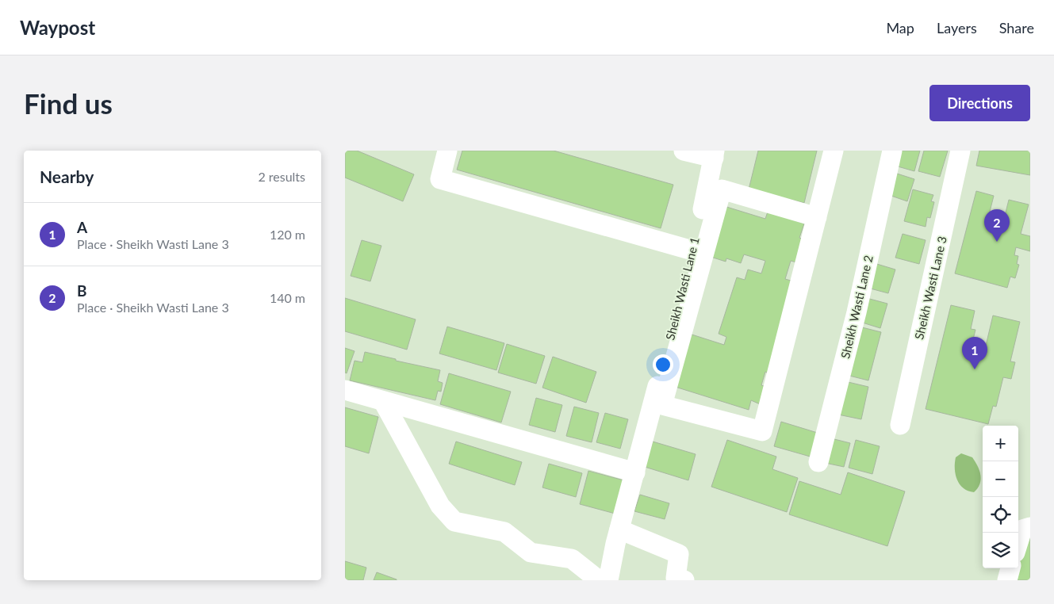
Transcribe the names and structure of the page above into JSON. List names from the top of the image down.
{
  "streets": {
    "street": ["Sheikh Wasti Lane 3", "Sheikh Wasti Lane 1", "Sheikh Wasti Lane 2"]
  },
  "page": {
    "header": "Waypost",
    "nav": ["Map", "Layers", "Share"],
    "buttons": "Directions",
    "title": "Find us",
    "heading": ["Nearby", "2 results"],
    "list": [
      {
        "mark": "1",
        "name": "A",
        "note": "Place · Sheikh Wasti Lane 3",
        "value": "120 m"
      },
      {
        "mark": "2",
        "name": "B",
        "note": "Place · Sheikh Wasti Lane 3",
        "value": "140 m"
      }
    ],
    "pins": ["2", "1"],
    "map_buttons": ["+", "−"]
  }
}
